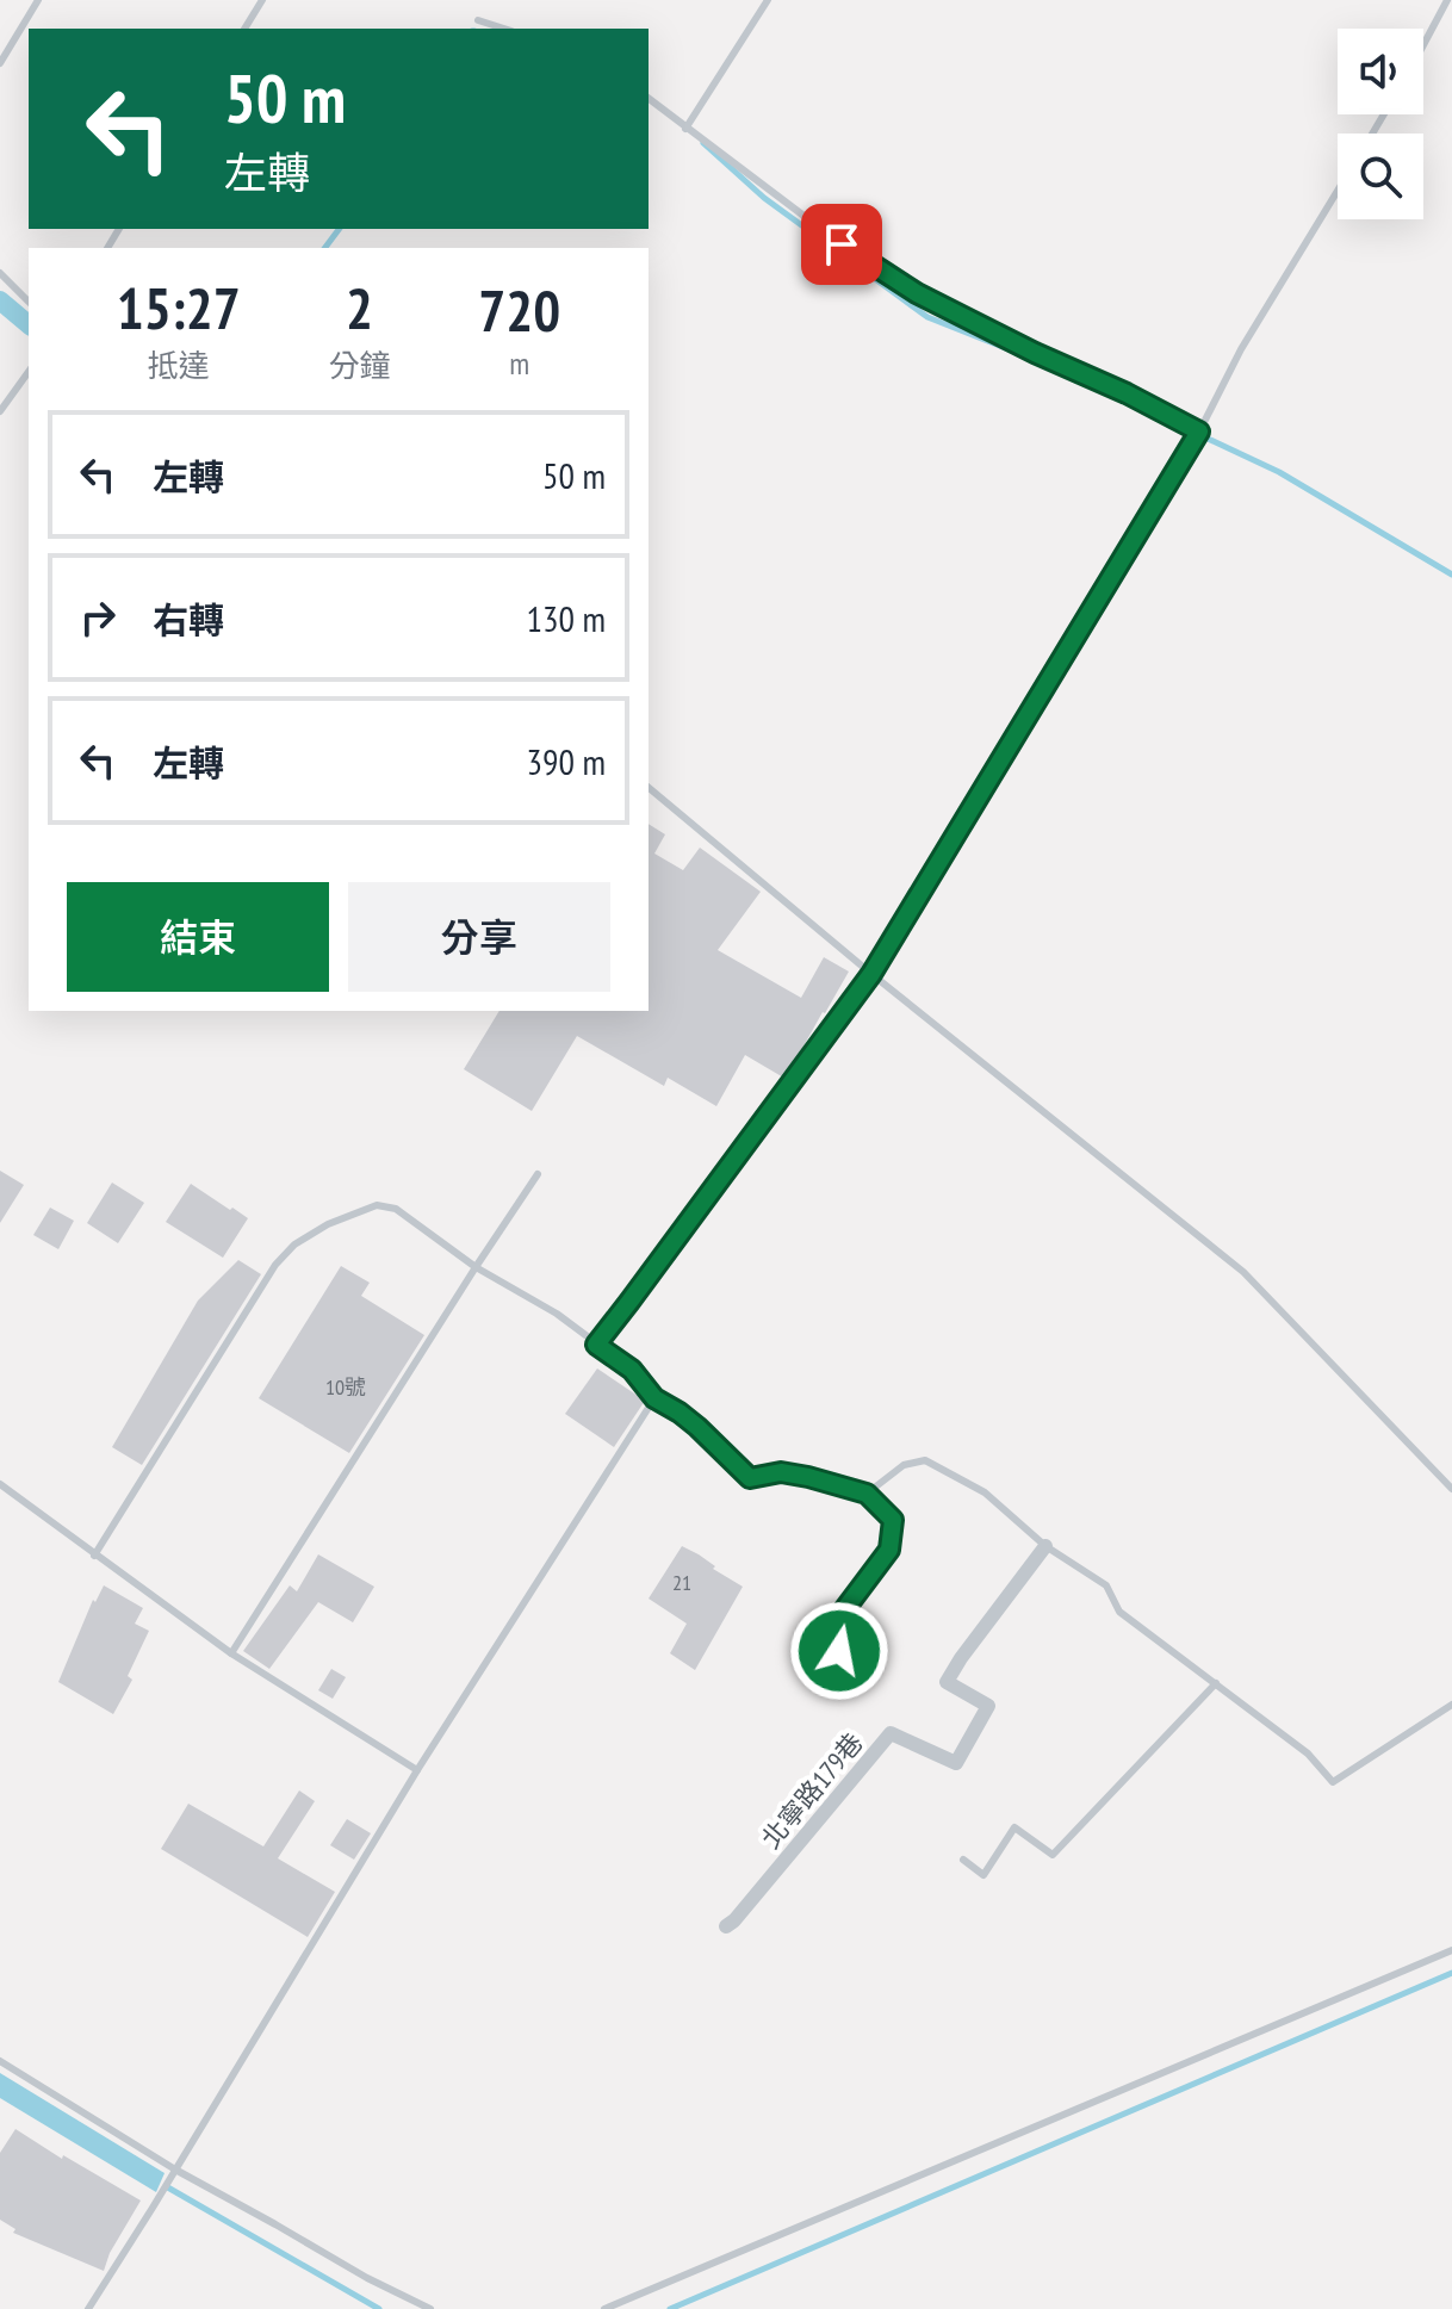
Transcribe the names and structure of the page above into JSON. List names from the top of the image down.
{
  "streets": {
    "street": ["北寧路179巷"]
  },
  "house_numbers": ["10號", "21"],
  "page": {
    "turn": ["50 m", "左轉"],
    "eta": [
      "15:27",
      "抵達",
      "2",
      "分鐘",
      "720",
      "m"
    ],
    "list": [
      {
        "name": "左轉",
        "value": "50 m"
      },
      {
        "name": "右轉",
        "value": "130 m"
      },
      {
        "name": "左轉",
        "value": "390 m"
      }
    ],
    "buttons": ["結束", "分享"]
  }
}
